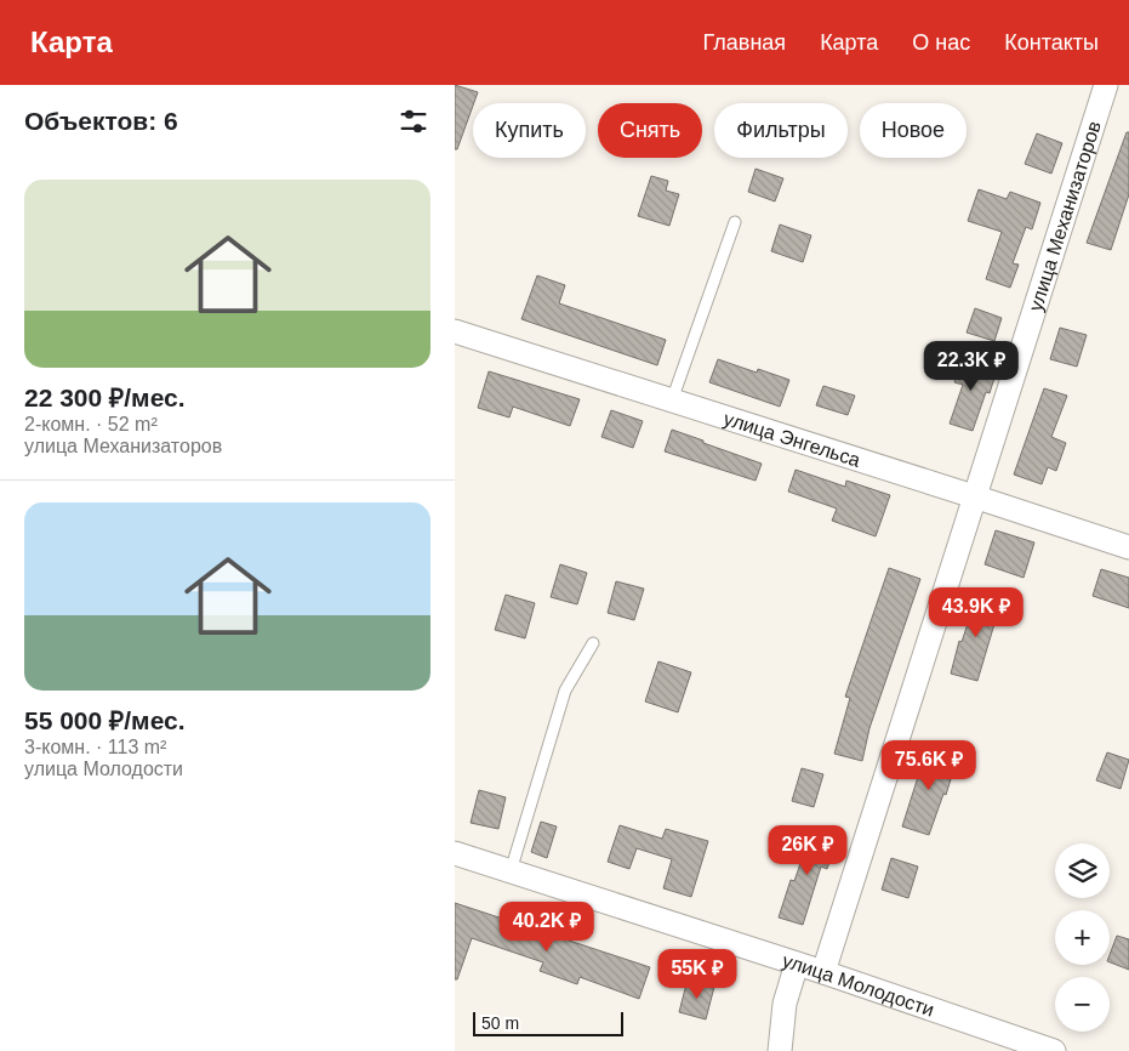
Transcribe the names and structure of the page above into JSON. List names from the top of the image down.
{
  "streets": {
    "street": ["улица Механизаторов", "улица Энгельса", "улица Молодости"]
  },
  "crossings": [
    ["улица Механизаторов", "улица Энгельса"],
    ["улица Механизаторов", "улица Молодости"]
  ],
  "scale_bar": "50 m",
  "page": {
    "header": "Карта",
    "nav": [
      "Главная",
      "Карта",
      "О нас",
      "Контакты"
    ],
    "heading": "Объектов: 6",
    "chip": [
      "Купить",
      "Снять",
      "Фильтры",
      "Новое"
    ],
    "list": [
      {
        "name": "22 300 ₽/мес.",
        "note": "2-комн. · 52 m² · улица Механизаторов"
      },
      {
        "name": "55 000 ₽/мес.",
        "note": "3-комн. · 113 m² · улица Молодости"
      }
    ],
    "price": [
      "22.3K ₽",
      "43.9K ₽",
      "75.6K ₽",
      "26K ₽",
      "40.2K ₽",
      "55K ₽"
    ],
    "map_buttons": ["+", "−"],
    "scale": "50 m"
  }
}
